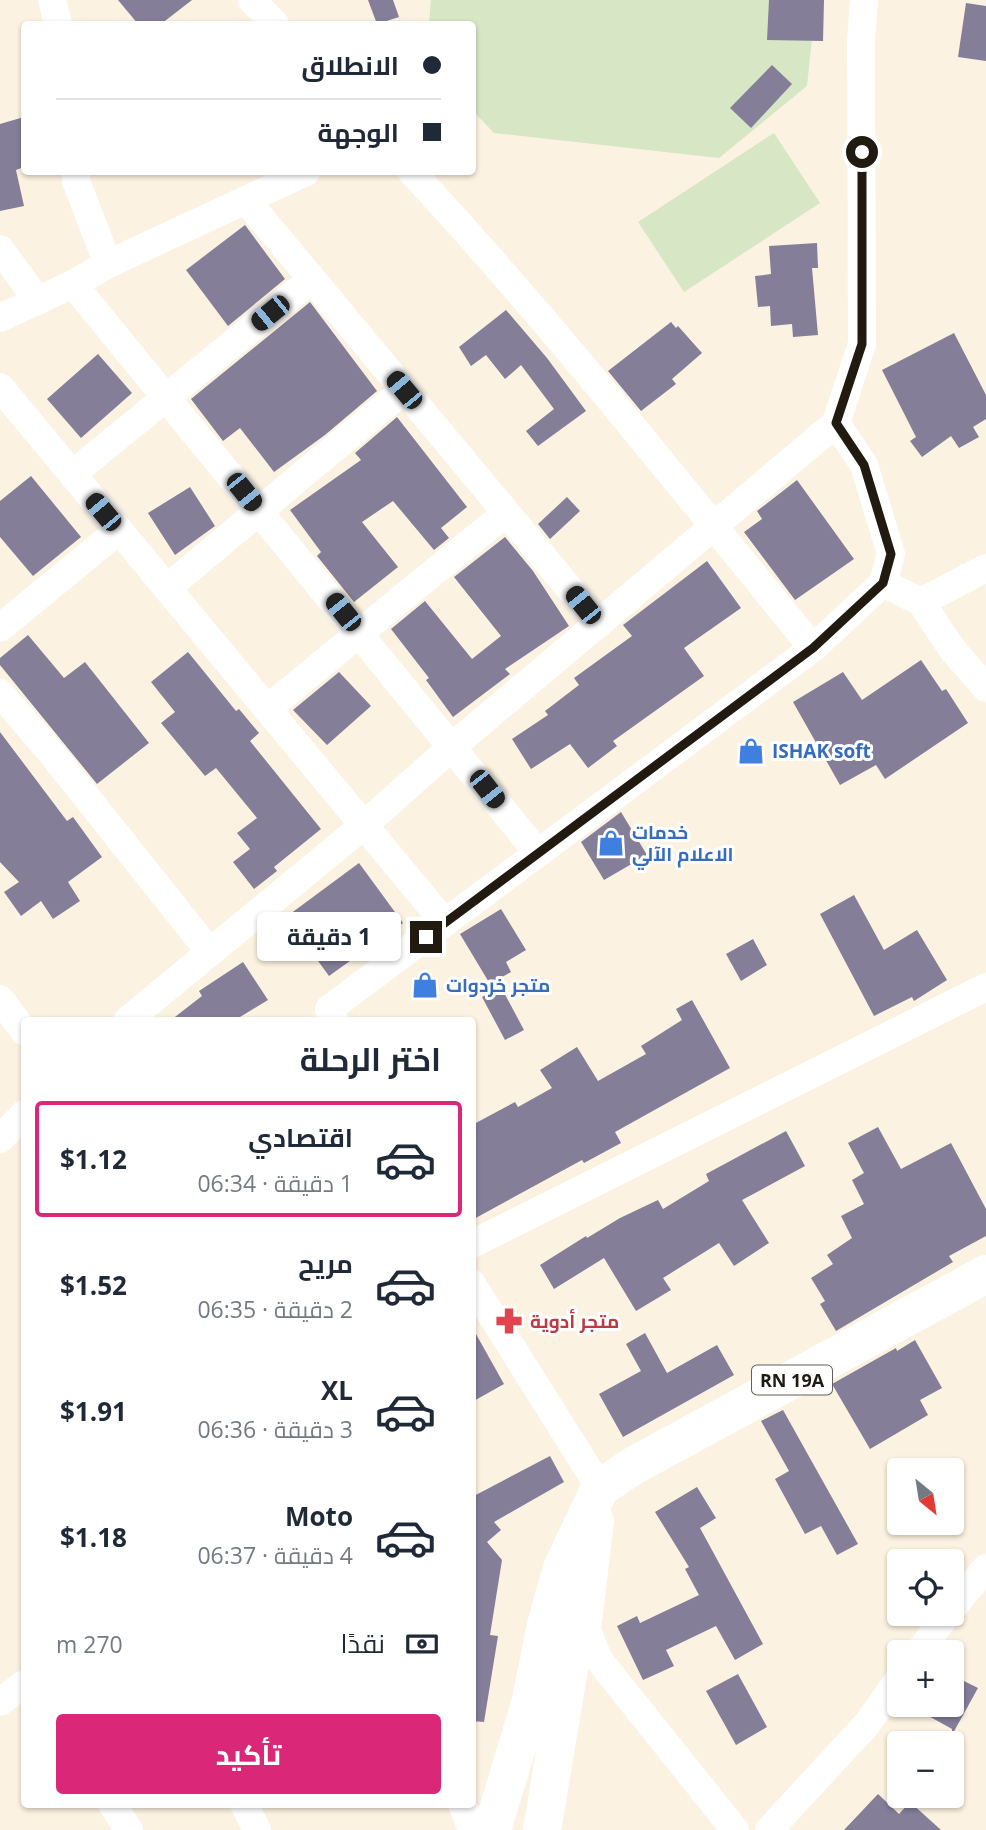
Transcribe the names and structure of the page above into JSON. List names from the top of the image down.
{
  "streets": {
    "main road": ["RN 19A"]
  },
  "places": {
    "shop": ["ISHAK soft", "خدمات الاعلام الآلي", "متجر خردوات"],
    "pharmacy": ["متجر أدوية"]
  },
  "north": "bottom right",
  "page": {
    "banner": ["الانطلاق", "الوجهة"],
    "bubble": "1 دقيقة",
    "heading": "اختر الرحلة",
    "list": [
      {
        "name": "اقتصادي",
        "note": "1 دقيقة · 06:34",
        "value": "$1.12"
      },
      {
        "name": "مريح",
        "note": "2 دقيقة · 06:35",
        "value": "$1.52"
      },
      {
        "name": "XL",
        "note": "3 دقيقة · 06:36",
        "value": "$1.91"
      },
      {
        "name": "Moto",
        "note": "4 دقيقة · 06:37",
        "value": "$1.18"
      }
    ],
    "map_buttons": ["+", "−"],
    "pay": ["نقدًا", "270 m"],
    "buttons": "تأكيد"
  }
}
